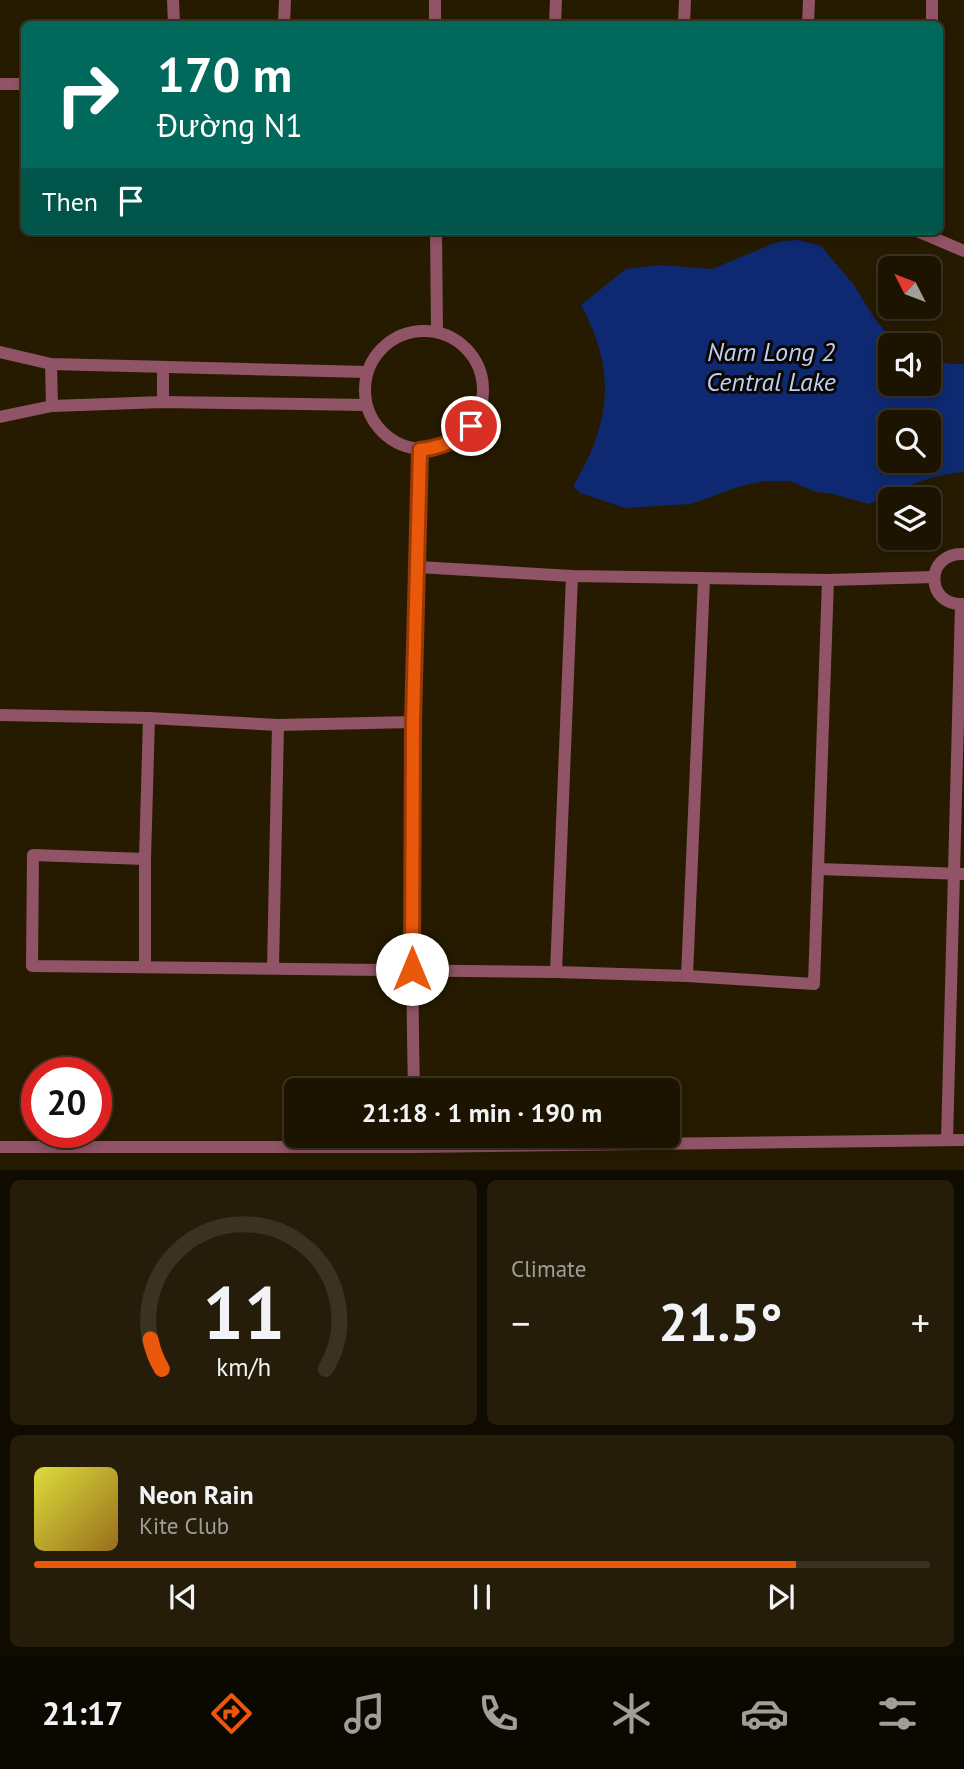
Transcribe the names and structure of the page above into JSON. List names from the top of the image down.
{
  "water": ["Nam Long 2 Central Lake"],
  "north": "top left",
  "page": {
    "turn": ["170 m", "Đường N1"],
    "then": "Then",
    "limit": "20",
    "trip": "21:18 · 1 min · 190 m",
    "tile": "Climate",
    "heat": ["−", "21.5°", "+"],
    "song": ["Neon Rain", "Kite Club"],
    "tabs": "21:17",
    "gauge": ["11", "km/h"]
  }
}
